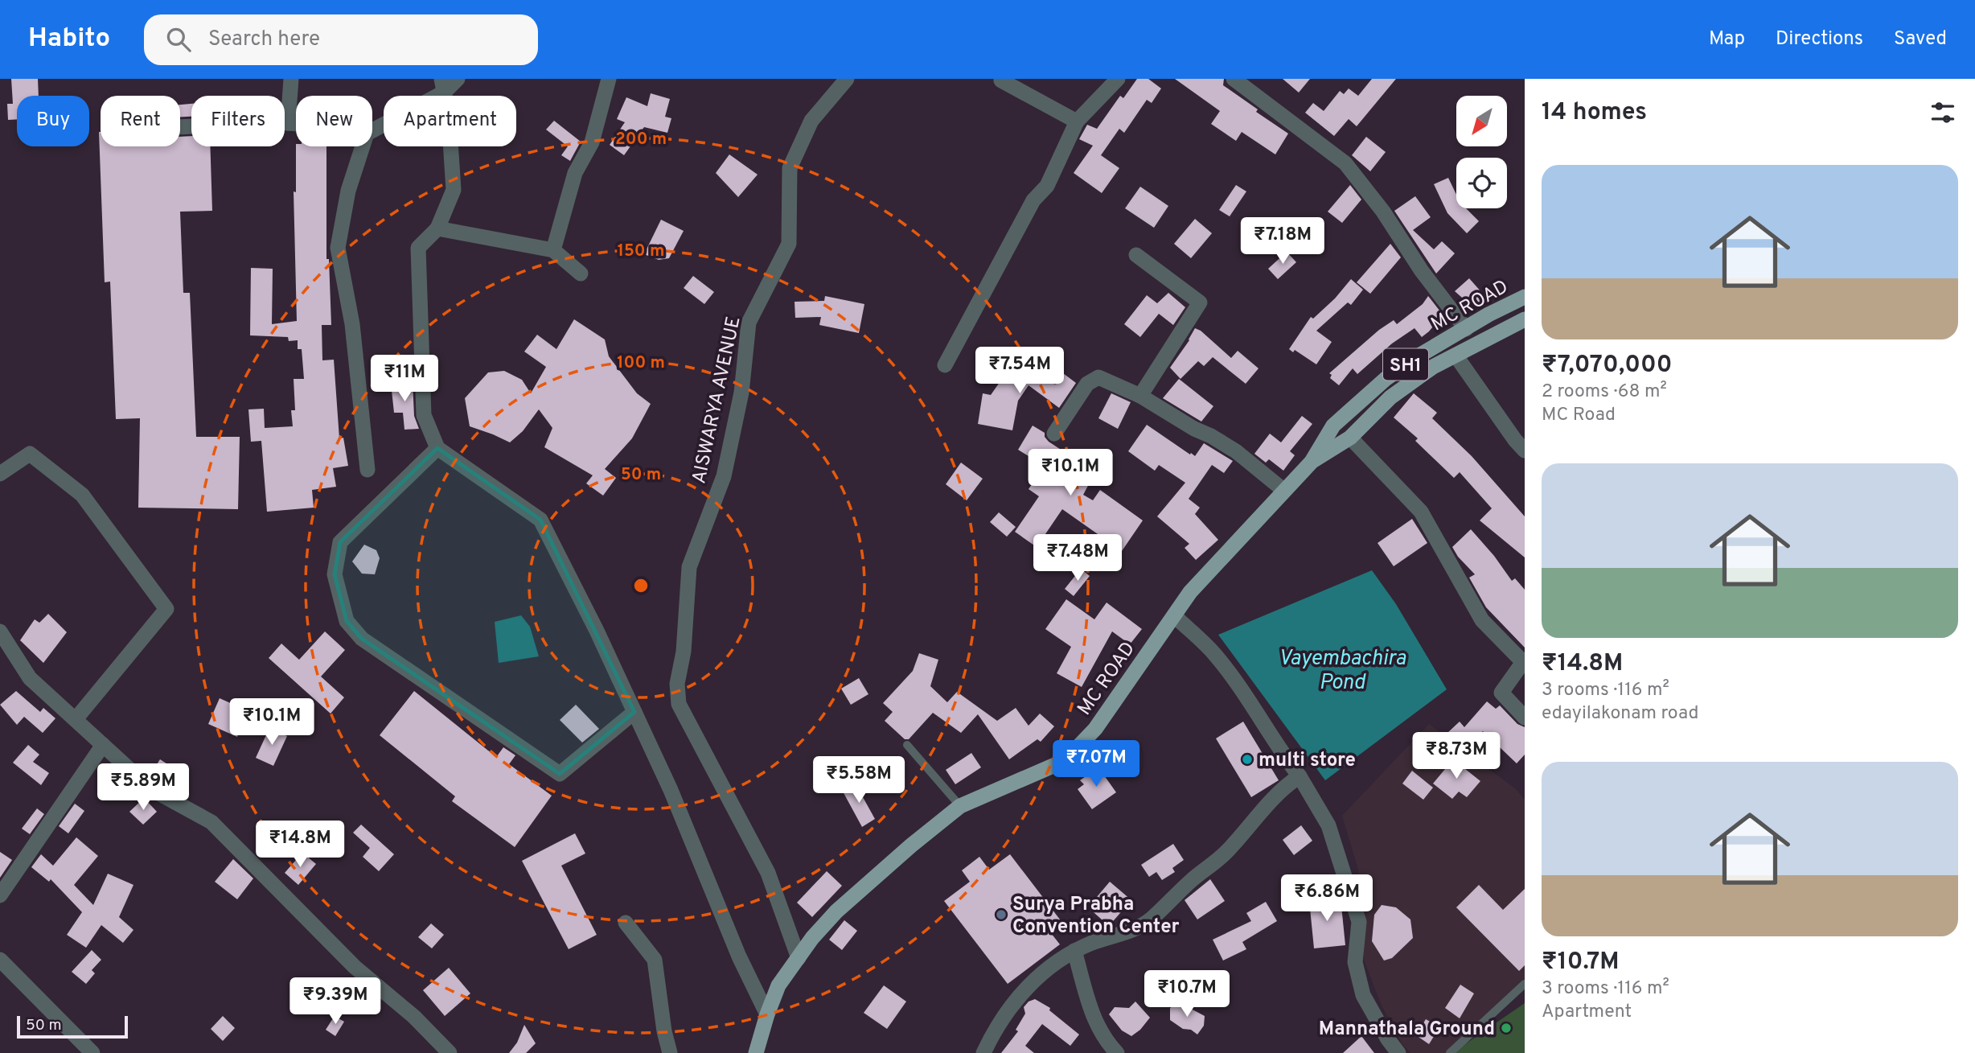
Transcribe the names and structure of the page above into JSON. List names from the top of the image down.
{
  "streets": {
    "main road": ["MC ROAD", "SH1"],
    "street": ["AISWARYA AVENUE"]
  },
  "crossings": [
    ["MC ROAD", "AISWARYA AVENUE"]
  ],
  "water": ["Vayembachira Pond"],
  "places": ["multi store", "Surya Prabha Convention Center", "Mannathala Ground"],
  "scale_bar": "50 m",
  "north": "bottom left",
  "page": {
    "header": "Habito",
    "search": "Search here",
    "nav": ["Map", "Directions", "Saved"],
    "heading": "14 homes",
    "chip": [
      "Buy",
      "Rent",
      "Filters",
      "New",
      "Apartment"
    ],
    "list": [
      {
        "name": "₹7,070,000",
        "note": "2 rooms · 68 m² · MC Road"
      },
      {
        "name": "₹14.8M",
        "note": "3 rooms · 116 m² · edayilakonam road"
      },
      {
        "name": "₹10.7M",
        "note": "3 rooms · 116 m² · Apartment"
      }
    ],
    "price": [
      "₹7.18M",
      "₹7.54M",
      "₹11M",
      "₹10.1M",
      "₹7.48M",
      "₹10.1M",
      "₹8.73M",
      "₹7.07M",
      "₹5.58M",
      "₹5.89M",
      "₹14.8M",
      "₹6.86M",
      "₹10.7M",
      "₹9.39M"
    ],
    "scale": "50 m"
  },
  "rings": [
    "200 m",
    "150 m",
    "100 m",
    "50 m"
  ]
}
